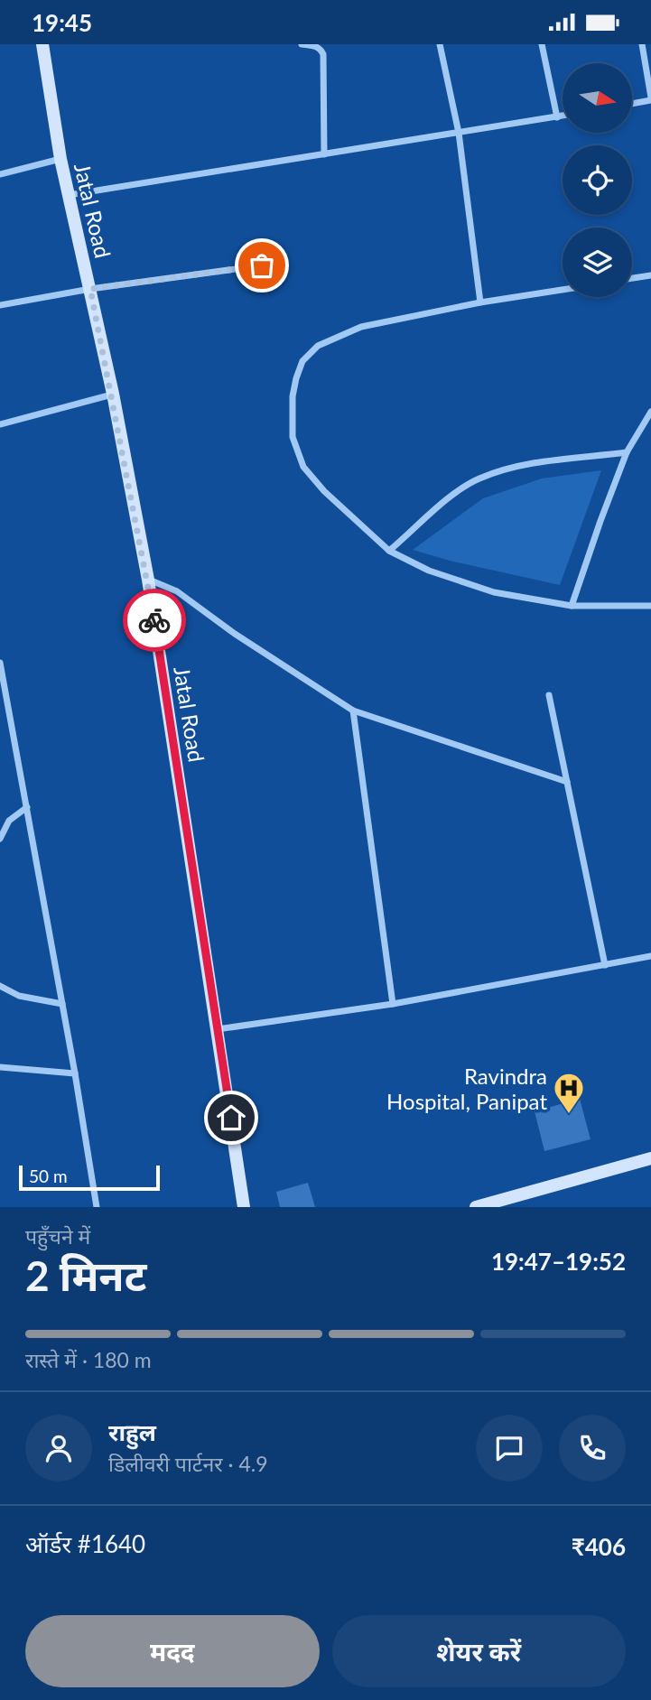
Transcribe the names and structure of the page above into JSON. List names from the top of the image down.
{
  "streets": {
    "main road": ["Jatal Road"]
  },
  "places": {
    "hospital": ["Ravindra Hospital, Panipat"]
  },
  "scale_bar": "50 m",
  "north": "right",
  "page": {
    "status": "19:45",
    "scale": "50 m",
    "heading": ["2 मिनट", "पहुँचने में", "19:47–19:52"],
    "panel": [
      "राहुल",
      "डिलीवरी पार्टनर · 4.9",
      "ऑर्डर #1640",
      "₹406"
    ],
    "bar": "रास्ते में · 180 m",
    "buttons": ["मदद", "शेयर करें"]
  }
}
